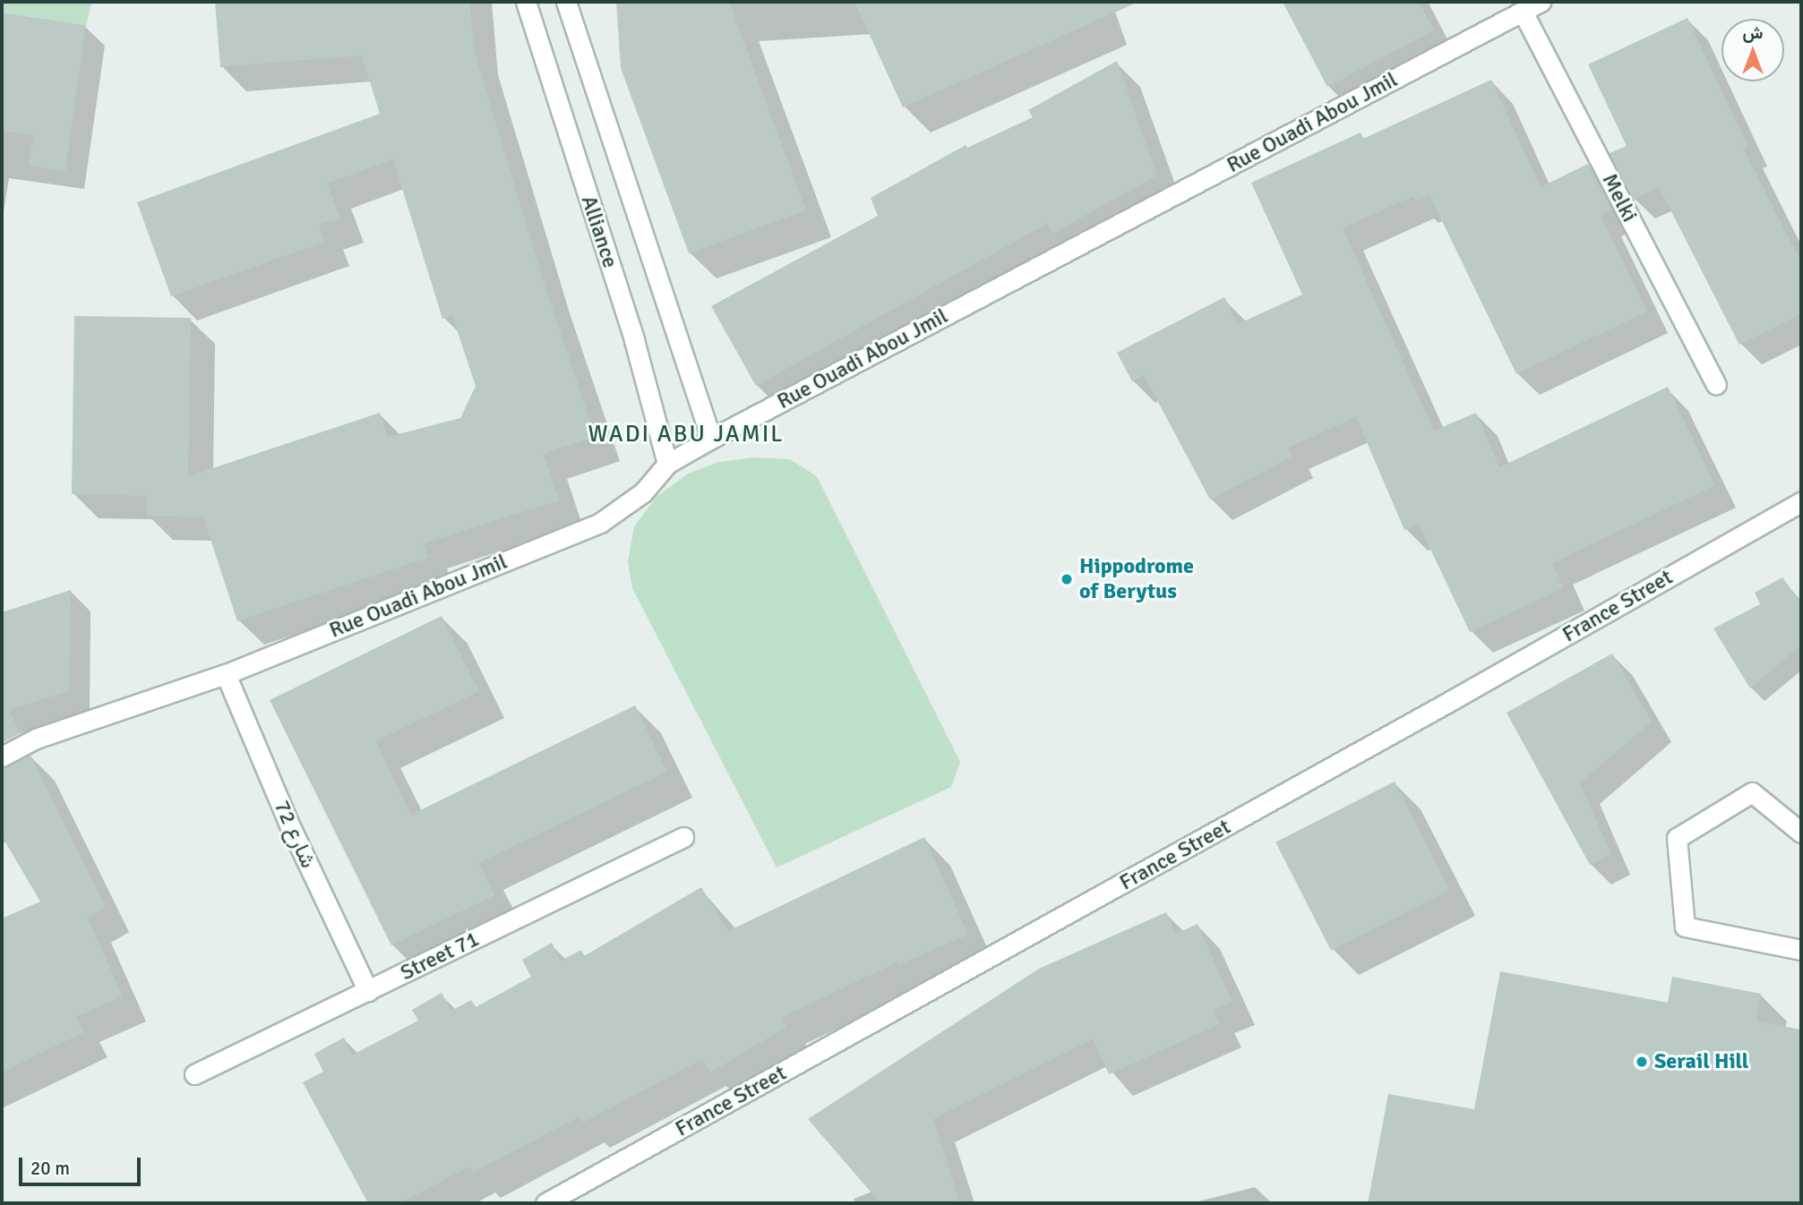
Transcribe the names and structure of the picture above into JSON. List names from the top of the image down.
{
  "streets": {
    "street": [
      "Rue Ouadi Abou Jmil",
      "Melki",
      "Alliance",
      "France Street",
      "شارع 72",
      "Street 71"
    ]
  },
  "crossings": [
    ["Rue Ouadi Abou Jmil", "Melki"],
    ["Rue Ouadi Abou Jmil", "Alliance"],
    ["Rue Ouadi Abou Jmil", "شارع 72"],
    ["شارع 72", "Street 71"]
  ],
  "districts": ["WADI ABU JAMIL"],
  "places": ["Hippodrome of Berytus", "Serail Hill"],
  "scale_bar": "20 m",
  "north": "top"
}
